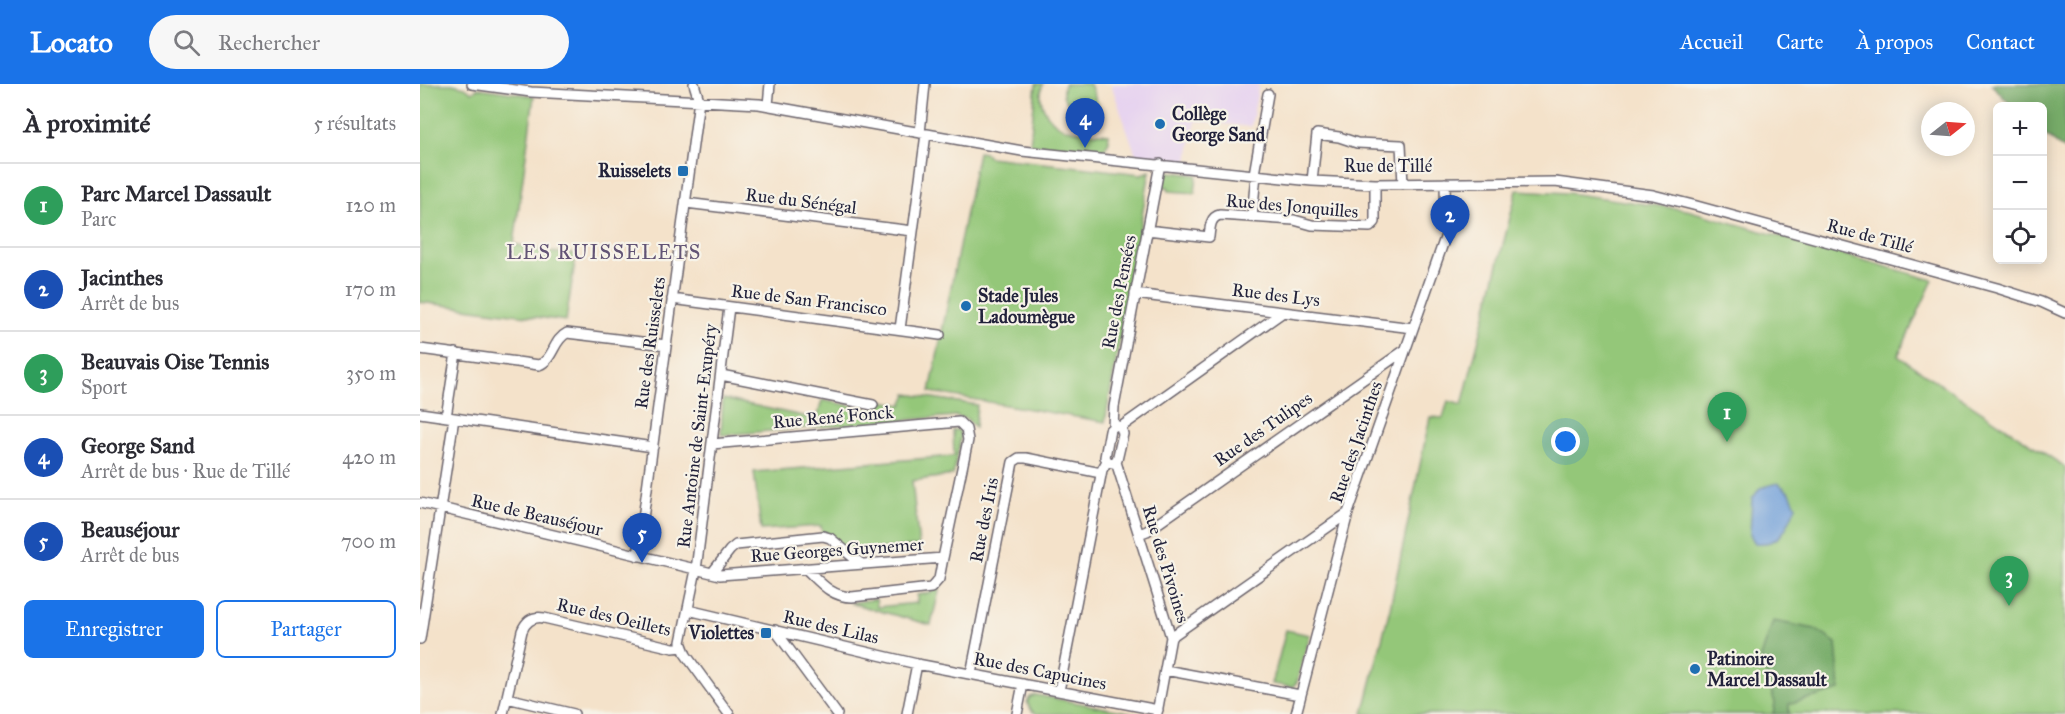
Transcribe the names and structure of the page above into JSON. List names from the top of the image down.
{
  "streets": {
    "street": [
      "Rue de Tillé",
      "Rue du Sénégal",
      "Rue des Jonquilles",
      "Rue des Pensées",
      "Rue des Lys",
      "Rue de San Francisco",
      "Rue des Ruisselets",
      "Rue René Fonck",
      "Rue des Tulipes",
      "Rue Antoine de Saint-Exupéry",
      "Rue des Jacinthes",
      "Rue de Beauséjour",
      "Rue des Iris",
      "Rue Georges Guynemer",
      "Rue des Pivoines",
      "Rue des Oeillets",
      "Rue des Lilas",
      "Rue des Capucines"
    ]
  },
  "crossings": [
    ["Rue de Tillé", "Rue des Jonquilles"],
    ["Rue de Tillé", "Rue des Pensées"],
    ["Rue de Tillé", "Rue des Ruisselets"],
    ["Rue de Tillé", "Rue des Jacinthes"],
    ["Rue du Sénégal", "Rue des Ruisselets"],
    ["Rue des Jonquilles", "Rue des Pensées"],
    ["Rue des Pensées", "Rue des Lys"],
    ["Rue des Pensées", "Rue des Iris"],
    ["Rue des Pensées", "Rue des Pivoines"],
    ["Rue des Pensées", "Rue des Capucines"],
    ["Rue des Lys", "Rue des Jacinthes"],
    ["Rue de San Francisco", "Rue des Ruisselets"],
    ["Rue de San Francisco", "Rue Antoine de Saint-Exupéry"],
    ["Rue des Ruisselets", "Rue de Beauséjour"],
    ["Rue René Fonck", "Rue Antoine de Saint-Exupéry"],
    ["Rue René Fonck", "Rue Georges Guynemer"],
    ["Rue des Tulipes", "Rue des Jacinthes"],
    ["Rue des Tulipes", "Rue des Pivoines"],
    ["Rue Antoine de Saint-Exupéry", "Rue de Beauséjour"],
    ["Rue Antoine de Saint-Exupéry", "Rue Georges Guynemer"],
    ["Rue Antoine de Saint-Exupéry", "Rue des Oeillets"],
    ["Rue Antoine de Saint-Exupéry", "Rue des Lilas"],
    ["Rue de Beauséjour", "Rue Georges Guynemer"],
    ["Rue des Iris", "Rue des Capucines"],
    ["Rue des Pivoines", "Rue des Capucines"],
    ["Rue des Lilas", "Rue des Capucines"]
  ],
  "districts": ["LES RUISSELETS"],
  "places": {
    "other": ["Collège George Sand", "Stade Jules Ladoumègue", "Patinoire Marcel Dassault"],
    "transit": ["Ruisselets", "Violettes"]
  },
  "north": "right",
  "page": {
    "header": "Locato",
    "search": "Rechercher",
    "nav": [
      "Accueil",
      "Carte",
      "À propos",
      "Contact"
    ],
    "heading": ["À proximité", "5 résultats"],
    "pins": [
      "4",
      "2",
      "1",
      "5",
      "3"
    ],
    "map_buttons": ["+", "−"],
    "list": [
      {
        "mark": "1",
        "name": "Parc Marcel Dassault",
        "note": "Parc",
        "value": "120 m"
      },
      {
        "mark": "2",
        "name": "Jacinthes",
        "note": "Arrêt de bus",
        "value": "170 m"
      },
      {
        "mark": "3",
        "name": "Beauvais Oise Tennis",
        "note": "Sport",
        "value": "350 m"
      },
      {
        "mark": "4",
        "name": "George Sand",
        "note": "Arrêt de bus · Rue de Tillé",
        "value": "420 m"
      },
      {
        "mark": "5",
        "name": "Beauséjour",
        "note": "Arrêt de bus",
        "value": "700 m"
      }
    ],
    "buttons": ["Enregistrer", "Partager"]
  }
}
